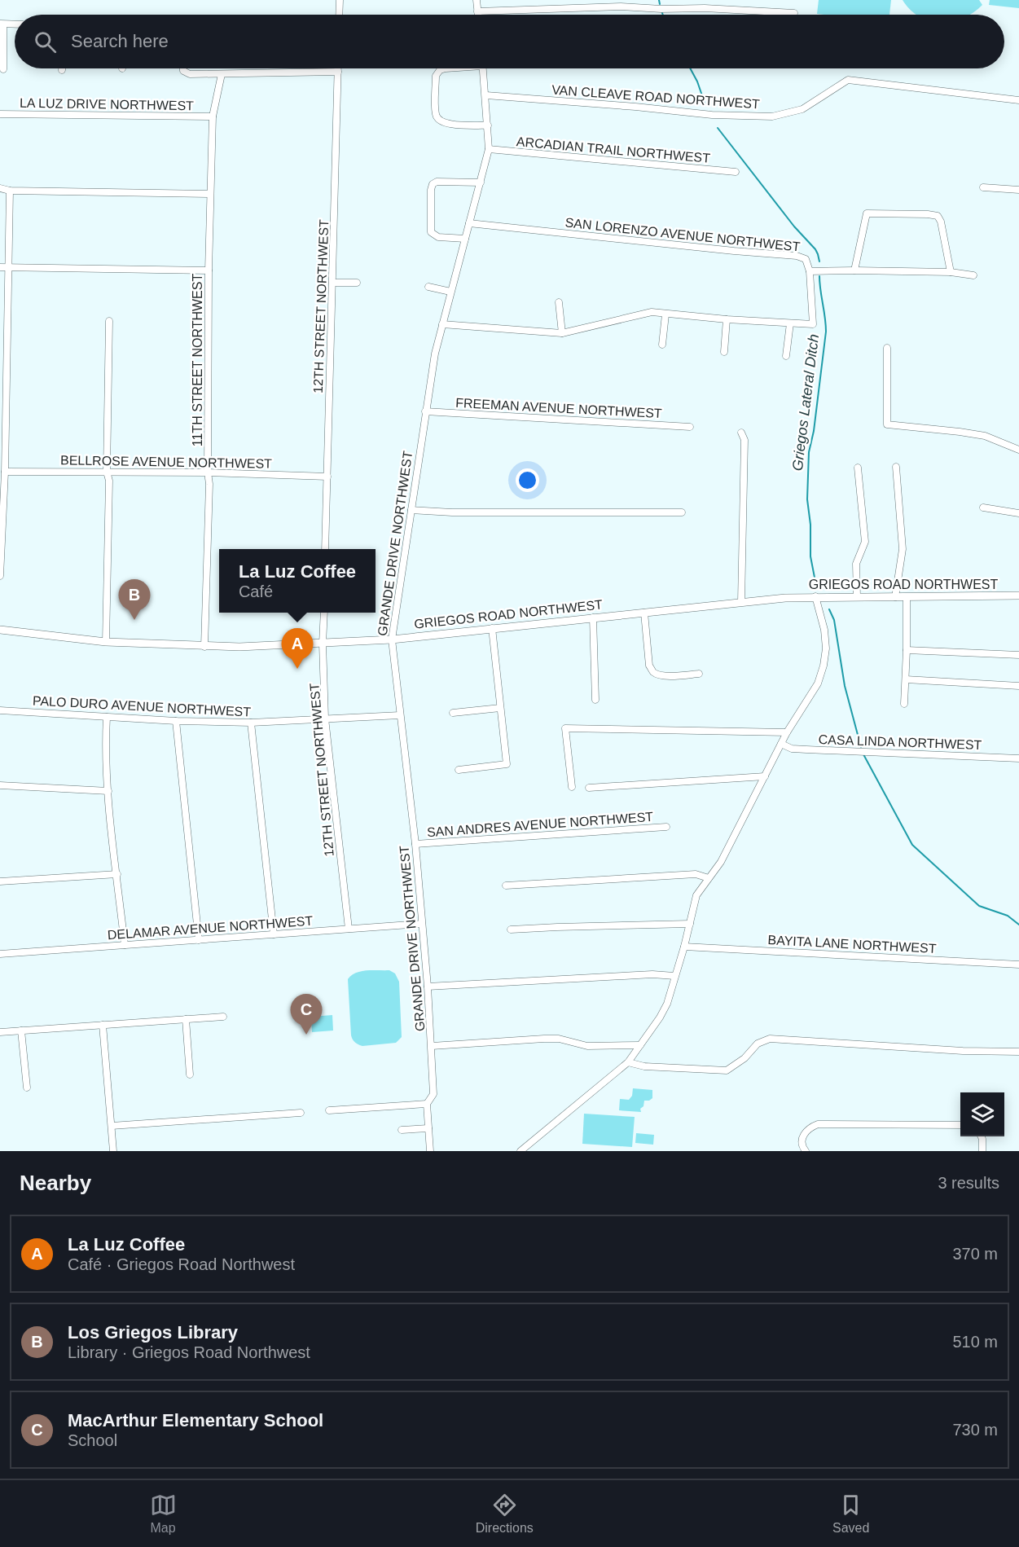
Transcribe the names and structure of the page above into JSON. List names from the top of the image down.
{
  "streets": {
    "main road": ["GRIEGOS ROAD NORTHWEST"],
    "street": [
      "VAN CLEAVE ROAD NORTHWEST",
      "LA LUZ DRIVE NORTHWEST",
      "ARCADIAN TRAIL NORTHWEST",
      "SAN LORENZO AVENUE NORTHWEST",
      "12TH STREET NORTHWEST",
      "11TH STREET NORTHWEST",
      "FREEMAN AVENUE NORTHWEST",
      "BELLROSE AVENUE NORTHWEST",
      "GRANDE DRIVE NORTHWEST",
      "PALO DURO AVENUE NORTHWEST",
      "CASA LINDA NORTHWEST",
      "SAN ANDRES AVENUE NORTHWEST",
      "DELAMAR AVENUE NORTHWEST",
      "BAYITA LANE NORTHWEST"
    ]
  },
  "crossings": [
    ["VAN CLEAVE ROAD NORTHWEST", "GRANDE DRIVE NORTHWEST"],
    ["LA LUZ DRIVE NORTHWEST", "11TH STREET NORTHWEST"],
    ["ARCADIAN TRAIL NORTHWEST", "GRANDE DRIVE NORTHWEST"],
    ["SAN LORENZO AVENUE NORTHWEST", "GRANDE DRIVE NORTHWEST"],
    ["12TH STREET NORTHWEST", "BELLROSE AVENUE NORTHWEST"],
    ["12TH STREET NORTHWEST", "GRIEGOS ROAD NORTHWEST"],
    ["12TH STREET NORTHWEST", "PALO DURO AVENUE NORTHWEST"],
    ["12TH STREET NORTHWEST", "DELAMAR AVENUE NORTHWEST"],
    ["11TH STREET NORTHWEST", "BELLROSE AVENUE NORTHWEST"],
    ["11TH STREET NORTHWEST", "GRIEGOS ROAD NORTHWEST"],
    ["FREEMAN AVENUE NORTHWEST", "GRANDE DRIVE NORTHWEST"],
    ["GRANDE DRIVE NORTHWEST", "GRIEGOS ROAD NORTHWEST"],
    ["GRANDE DRIVE NORTHWEST", "PALO DURO AVENUE NORTHWEST"],
    ["GRANDE DRIVE NORTHWEST", "SAN ANDRES AVENUE NORTHWEST"],
    ["GRANDE DRIVE NORTHWEST", "DELAMAR AVENUE NORTHWEST"]
  ],
  "water": ["Griegos Lateral Ditch"],
  "page": {
    "search": "Search here",
    "popup": ["La Luz Coffee", "Café"],
    "pins": ["B", "A", "C"],
    "heading": ["Nearby", "3 results"],
    "list": [
      {
        "mark": "A",
        "name": "La Luz Coffee",
        "note": "Café · Griegos Road Northwest",
        "value": "370 m"
      },
      {
        "mark": "B",
        "name": "Los Griegos Library",
        "note": "Library · Griegos Road Northwest",
        "value": "510 m"
      },
      {
        "mark": "C",
        "name": "MacArthur Elementary School",
        "note": "School",
        "value": "730 m"
      }
    ],
    "nav": ["Map", "Directions", "Saved"]
  }
}
